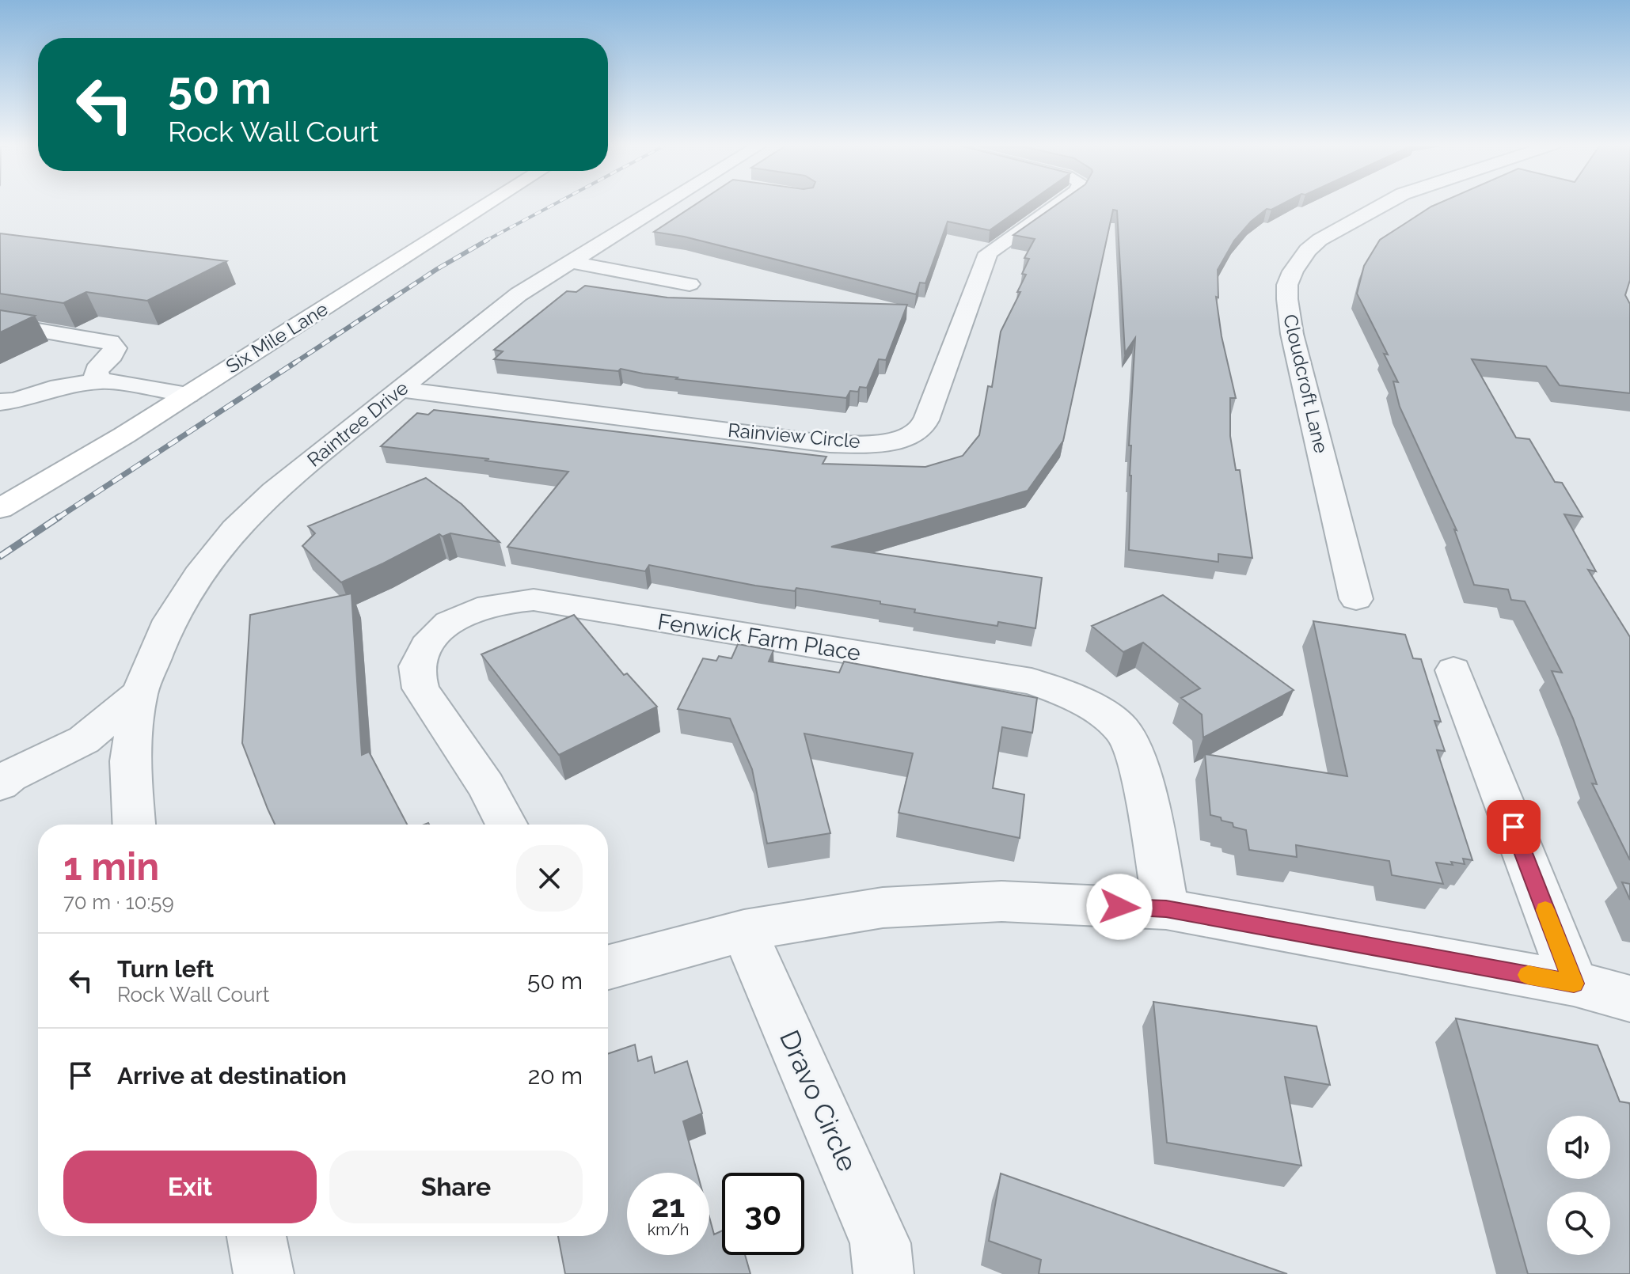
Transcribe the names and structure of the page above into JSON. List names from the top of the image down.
{
  "streets": {
    "street": [
      "Six Mile Lane",
      "Cloudcroft Lane",
      "Raintree Drive",
      "Rainview Circle",
      "Fenwick Farm Place",
      "Dravo Circle"
    ]
  },
  "crossings": [
    ["Raintree Drive", "Rainview Circle"]
  ],
  "page": {
    "turn": ["50 m", "Rock Wall Court"],
    "heading": ["1 min", "70 m · 10:59"],
    "list": [
      {
        "name": "Turn left",
        "note": "Rock Wall Court",
        "value": "50 m"
      },
      {
        "name": "Arrive at destination",
        "value": "20 m"
      }
    ],
    "buttons": ["Exit", "Share"],
    "speed": "21 km/h",
    "limit": "30"
  }
}
